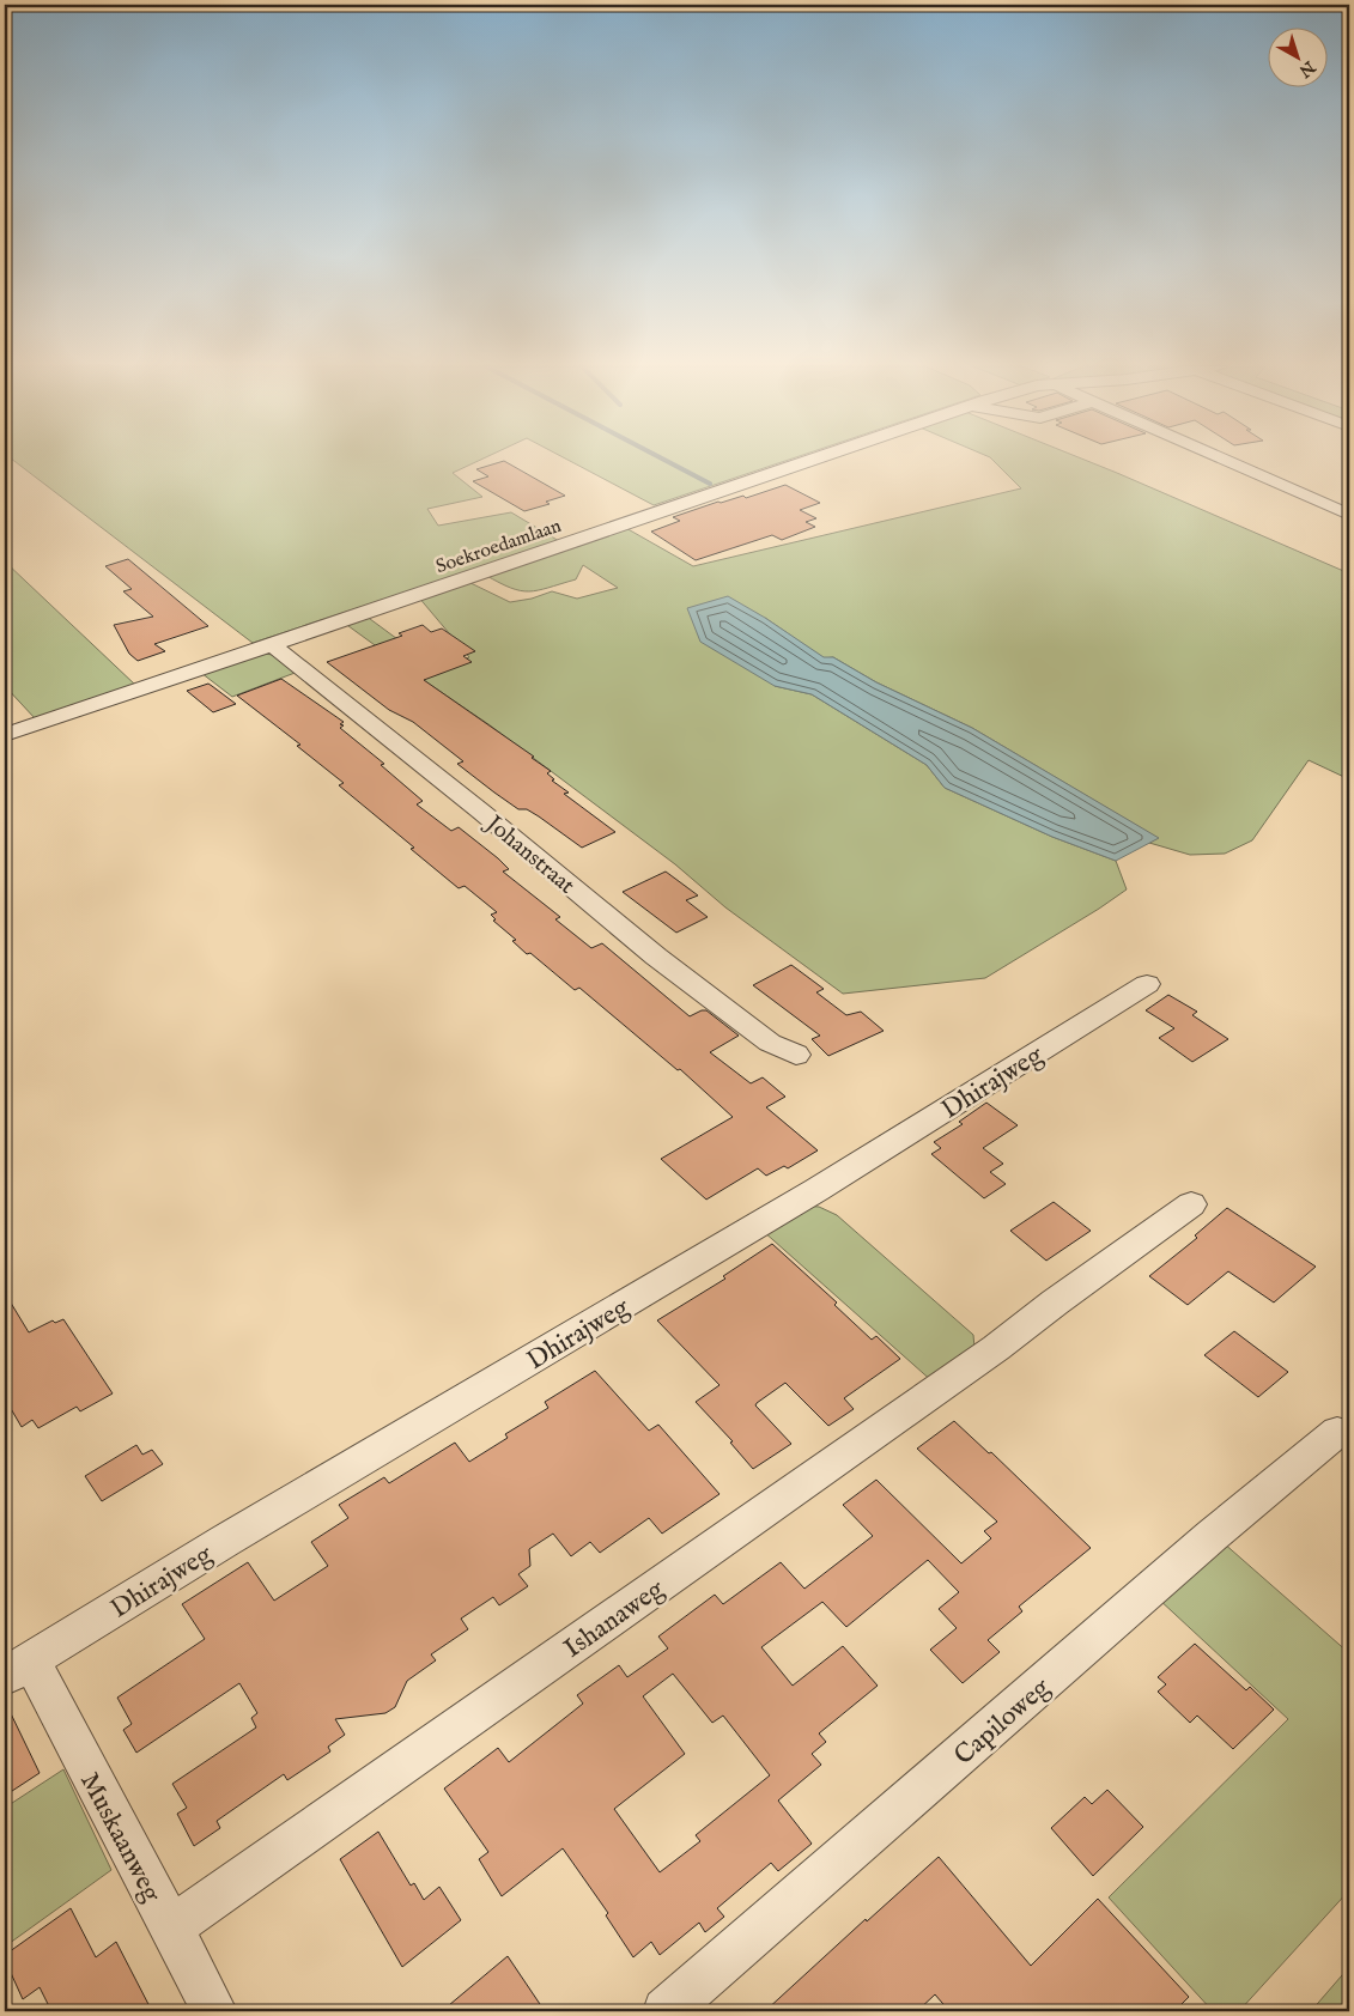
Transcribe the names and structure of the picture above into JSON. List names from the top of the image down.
{
  "streets": {
    "street": [
      "Soekroedamlaan",
      "Johanstraat",
      "Dhirajweg",
      "Ishanaweg",
      "Capiloweg",
      "Muskaanweg"
    ]
  },
  "crossings": [
    ["Soekroedamlaan", "Johanstraat"],
    ["Dhirajweg", "Muskaanweg"],
    ["Ishanaweg", "Muskaanweg"]
  ],
  "north": "bottom right"
}
